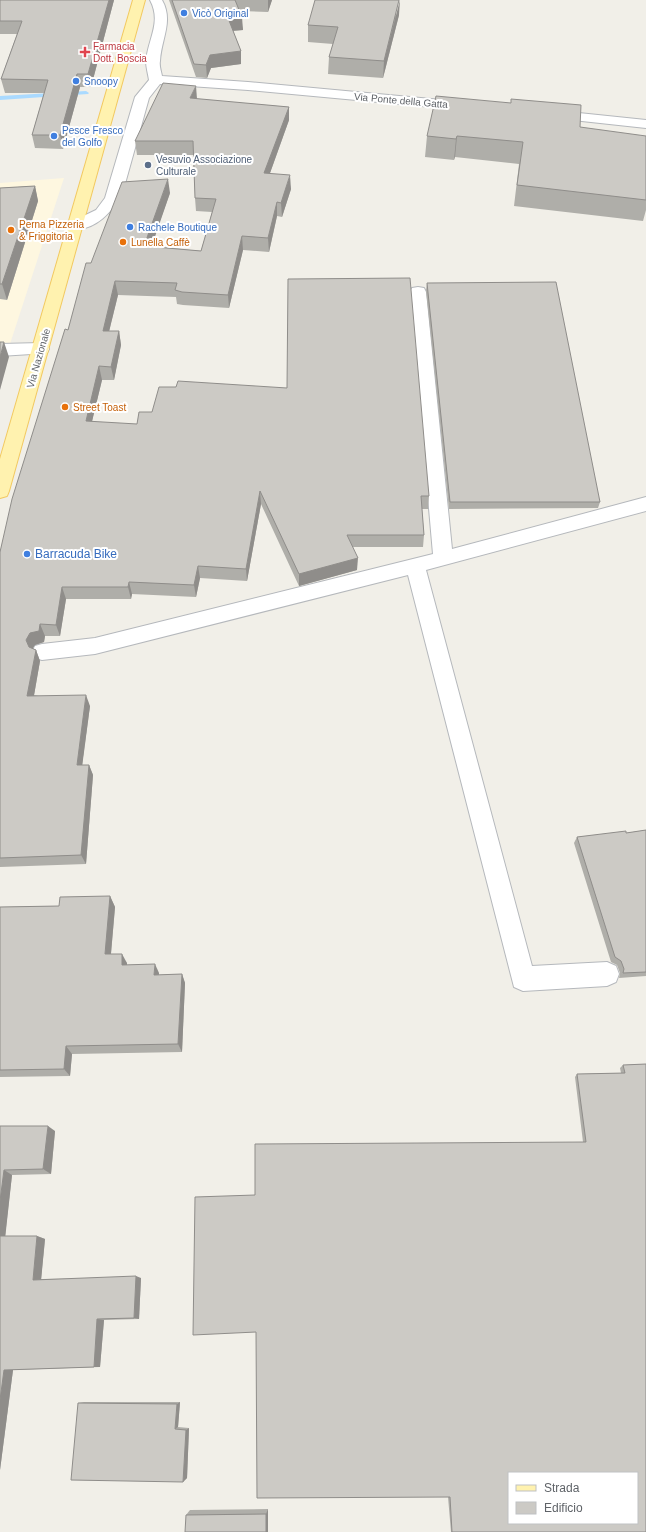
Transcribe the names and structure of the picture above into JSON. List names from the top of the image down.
{
  "streets": {
    "main road": ["Via Nazionale"],
    "street": ["Via Ponte della Gatta"]
  },
  "places": {
    "other": [
      "Vicò Original",
      "Snoopy",
      "Pesce Fresco del Golfo",
      "Vesuvio Associazione Culturale",
      "Rachele Boutique",
      "Perna Pizzeria & Friggitoria",
      "Lunella Caffè",
      "Street Toast",
      "Barracuda Bike"
    ],
    "health": ["Farmacia Dott. Boscia"]
  },
  "legend": ["Strada", "Edificio"]
}
